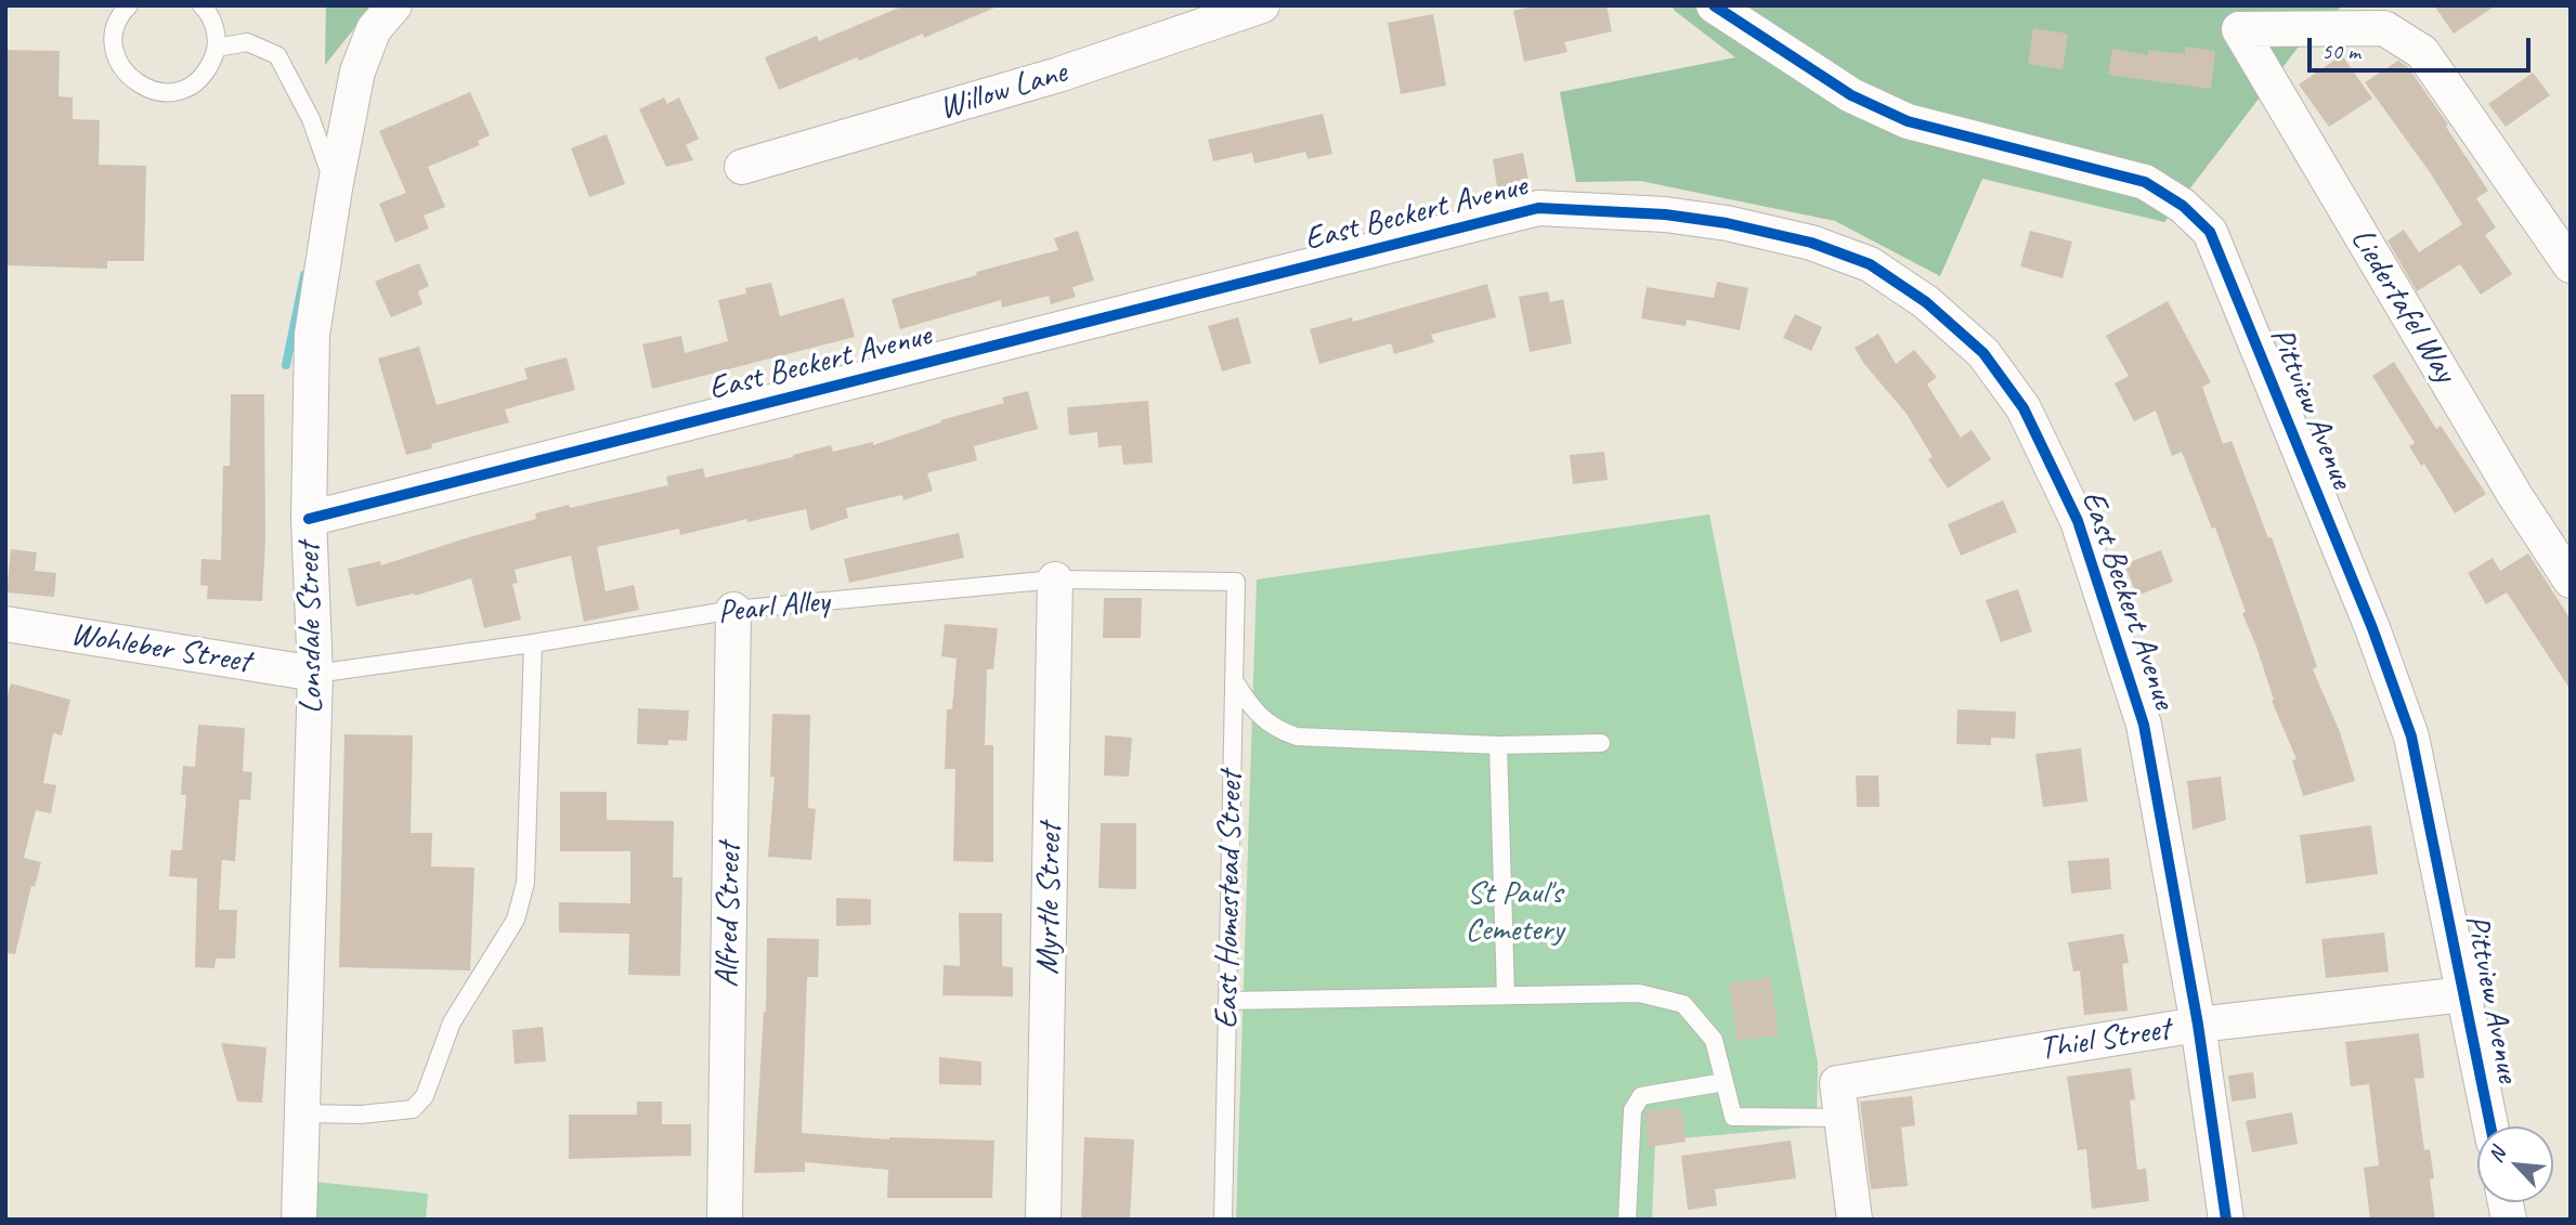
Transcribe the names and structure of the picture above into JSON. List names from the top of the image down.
{
  "streets": {
    "street": [
      "Willow Lane",
      "East Beckert Avenue",
      "Liedertafel Way",
      "Pittview Avenue",
      "Lonsdale Street",
      "Wohleber Street",
      "Myrtle Street",
      "Alfred Street",
      "Thiel Street"
    ],
    "lane": ["Pearl Alley", "East Homestead Street"]
  },
  "crossings": [
    ["East Beckert Avenue", "Lonsdale Street"],
    ["East Beckert Avenue", "Thiel Street"],
    ["Pittview Avenue", "Thiel Street"],
    ["Pearl Alley", "Lonsdale Street"],
    ["Pearl Alley", "Wohleber Street"],
    ["Pearl Alley", "Myrtle Street"],
    ["Pearl Alley", "East Homestead Street"],
    ["Pearl Alley", "Alfred Street"],
    ["Lonsdale Street", "Wohleber Street"]
  ],
  "parks": ["St Paul's Cemetery"],
  "scale_bar": "50 m",
  "north": "top left"
}
